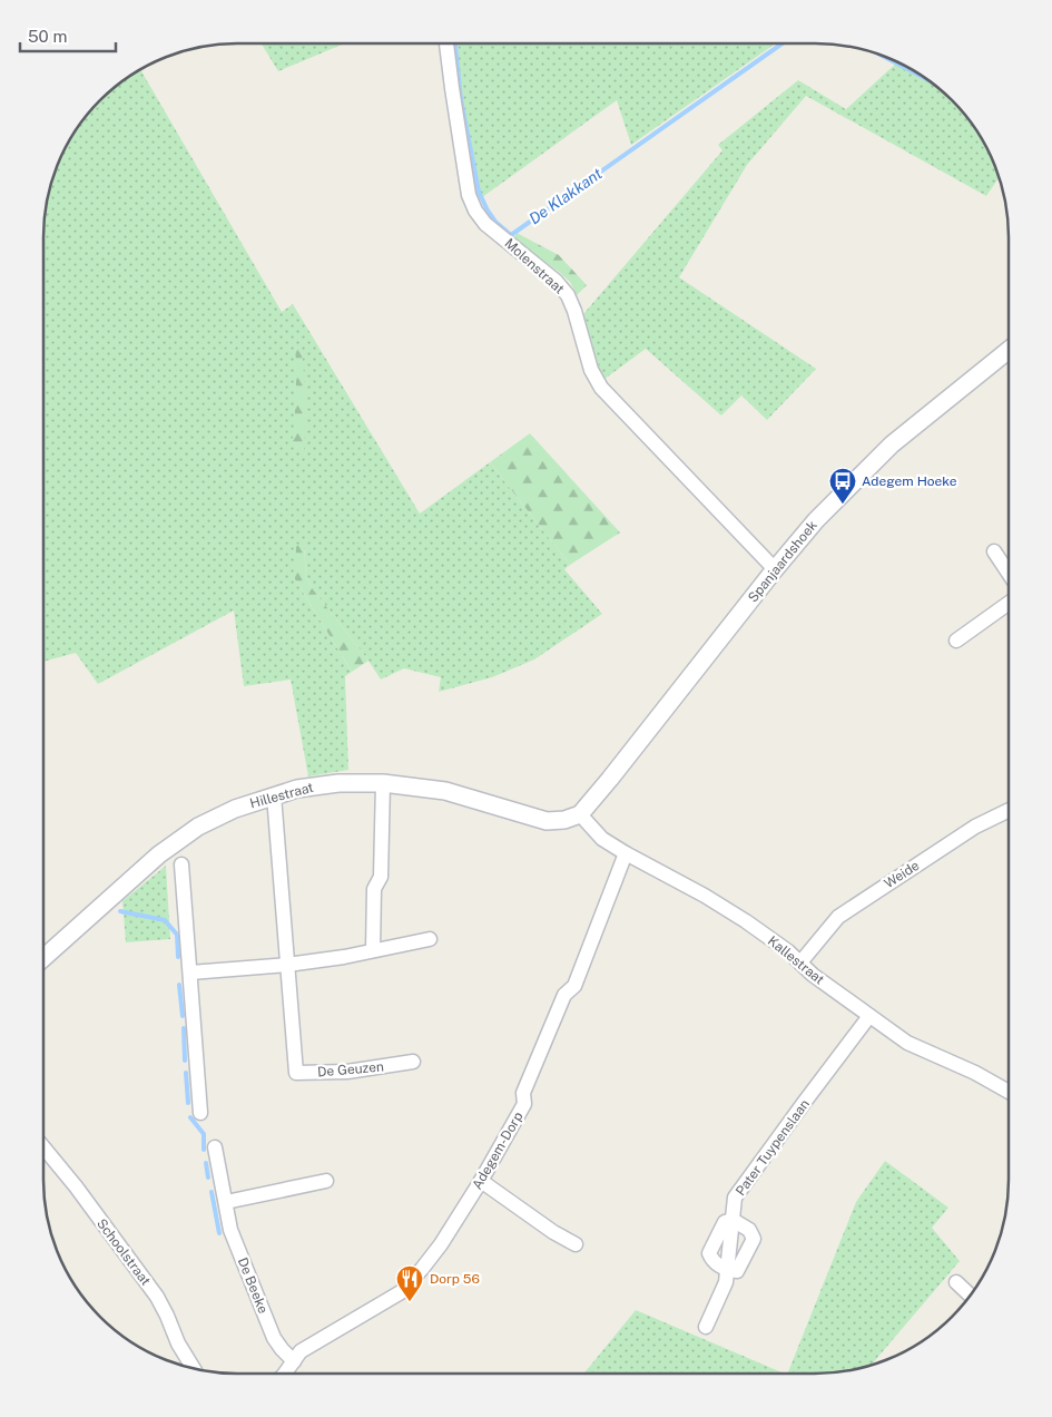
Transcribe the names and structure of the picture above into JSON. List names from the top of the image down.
{
  "streets": {
    "street": [
      "Molenstraat",
      "Spanjaardshoek",
      "Hillestraat",
      "Weide",
      "Kallestraat",
      "De Geuzen",
      "Pater Tuypenslaan",
      "Adegem-Dorp",
      "Schoolstraat",
      "De Beeke"
    ]
  },
  "crossings": [
    ["Molenstraat", "Spanjaardshoek"],
    ["Spanjaardshoek", "Hillestraat"],
    ["Spanjaardshoek", "Kallestraat"],
    ["Hillestraat", "Kallestraat"],
    ["Hillestraat", "De Geuzen"],
    ["Weide", "Kallestraat"],
    ["Kallestraat", "Pater Tuypenslaan"],
    ["Kallestraat", "Adegem-Dorp"],
    ["Adegem-Dorp", "De Beeke"]
  ],
  "water": ["De Klakkant"],
  "places": {
    "bus stop": ["Adegem Hoeke"],
    "restaurant": ["Dorp 56"]
  },
  "scale_bar": "50 m"
}
